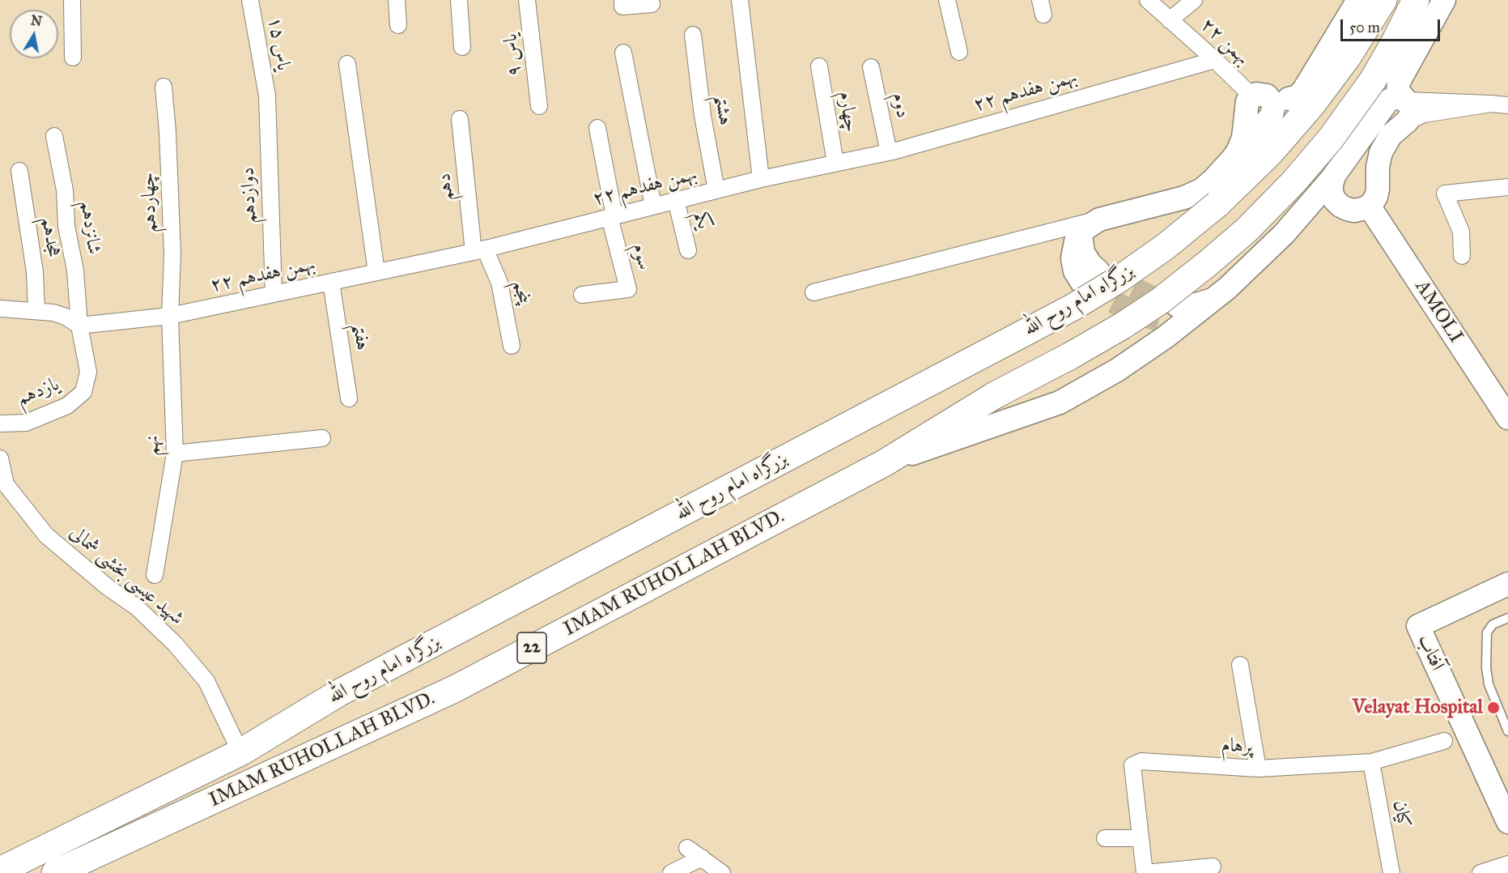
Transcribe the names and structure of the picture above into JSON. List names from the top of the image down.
{
  "streets": {
    "highway": ["بزرگراه امام روح الله", "IMAM RUHOLLAH BLVD.", "22"],
    "main road": ["AMOLI", "آفتاب"],
    "street": [
      "۲۲ بهمن",
      "یاس ۱۵",
      "یاس ۹",
      "۲۲ بهمن هفدهم",
      "دوم",
      "هشتم",
      "چهارم",
      "دهم",
      "دوازدهم",
      "چهاردهم",
      "یکم",
      "شانزدهم",
      "هجدهم",
      "سوم",
      "پنجم",
      "هفتم",
      "یازدهم",
      "نهم",
      "شهید عیسی بخشی شمالی",
      "پرهام",
      "کیان"
    ]
  },
  "crossings": [
    ["۲۲ بهمن", "۲۲ بهمن هفدهم"],
    ["یاس ۱۵", "دوازدهم"],
    ["۲۲ بهمن هفدهم", "دوم"],
    ["۲۲ بهمن هفدهم", "هشتم"],
    ["۲۲ بهمن هفدهم", "چهارم"],
    ["۲۲ بهمن هفدهم", "دهم"],
    ["۲۲ بهمن هفدهم", "دوازدهم"],
    ["۲۲ بهمن هفدهم", "چهاردهم"],
    ["۲۲ بهمن هفدهم", "یکم"],
    ["۲۲ بهمن هفدهم", "شانزدهم"],
    ["۲۲ بهمن هفدهم", "سوم"],
    ["۲۲ بهمن هفدهم", "پنجم"],
    ["۲۲ بهمن هفدهم", "هفتم"],
    ["۲۲ بهمن هفدهم", "یازدهم"],
    ["۲۲ بهمن هفدهم", "نهم"],
    ["دهم", "پنجم"],
    ["چهاردهم", "نهم"],
    ["شانزدهم", "یازدهم"],
    ["بزرگراه امام روح الله", "شهید عیسی بخشی شمالی"],
    ["پرهام", "کیان"]
  ],
  "places": ["Velayat Hospital"],
  "scale_bar": "50 m",
  "north": "top"
}
